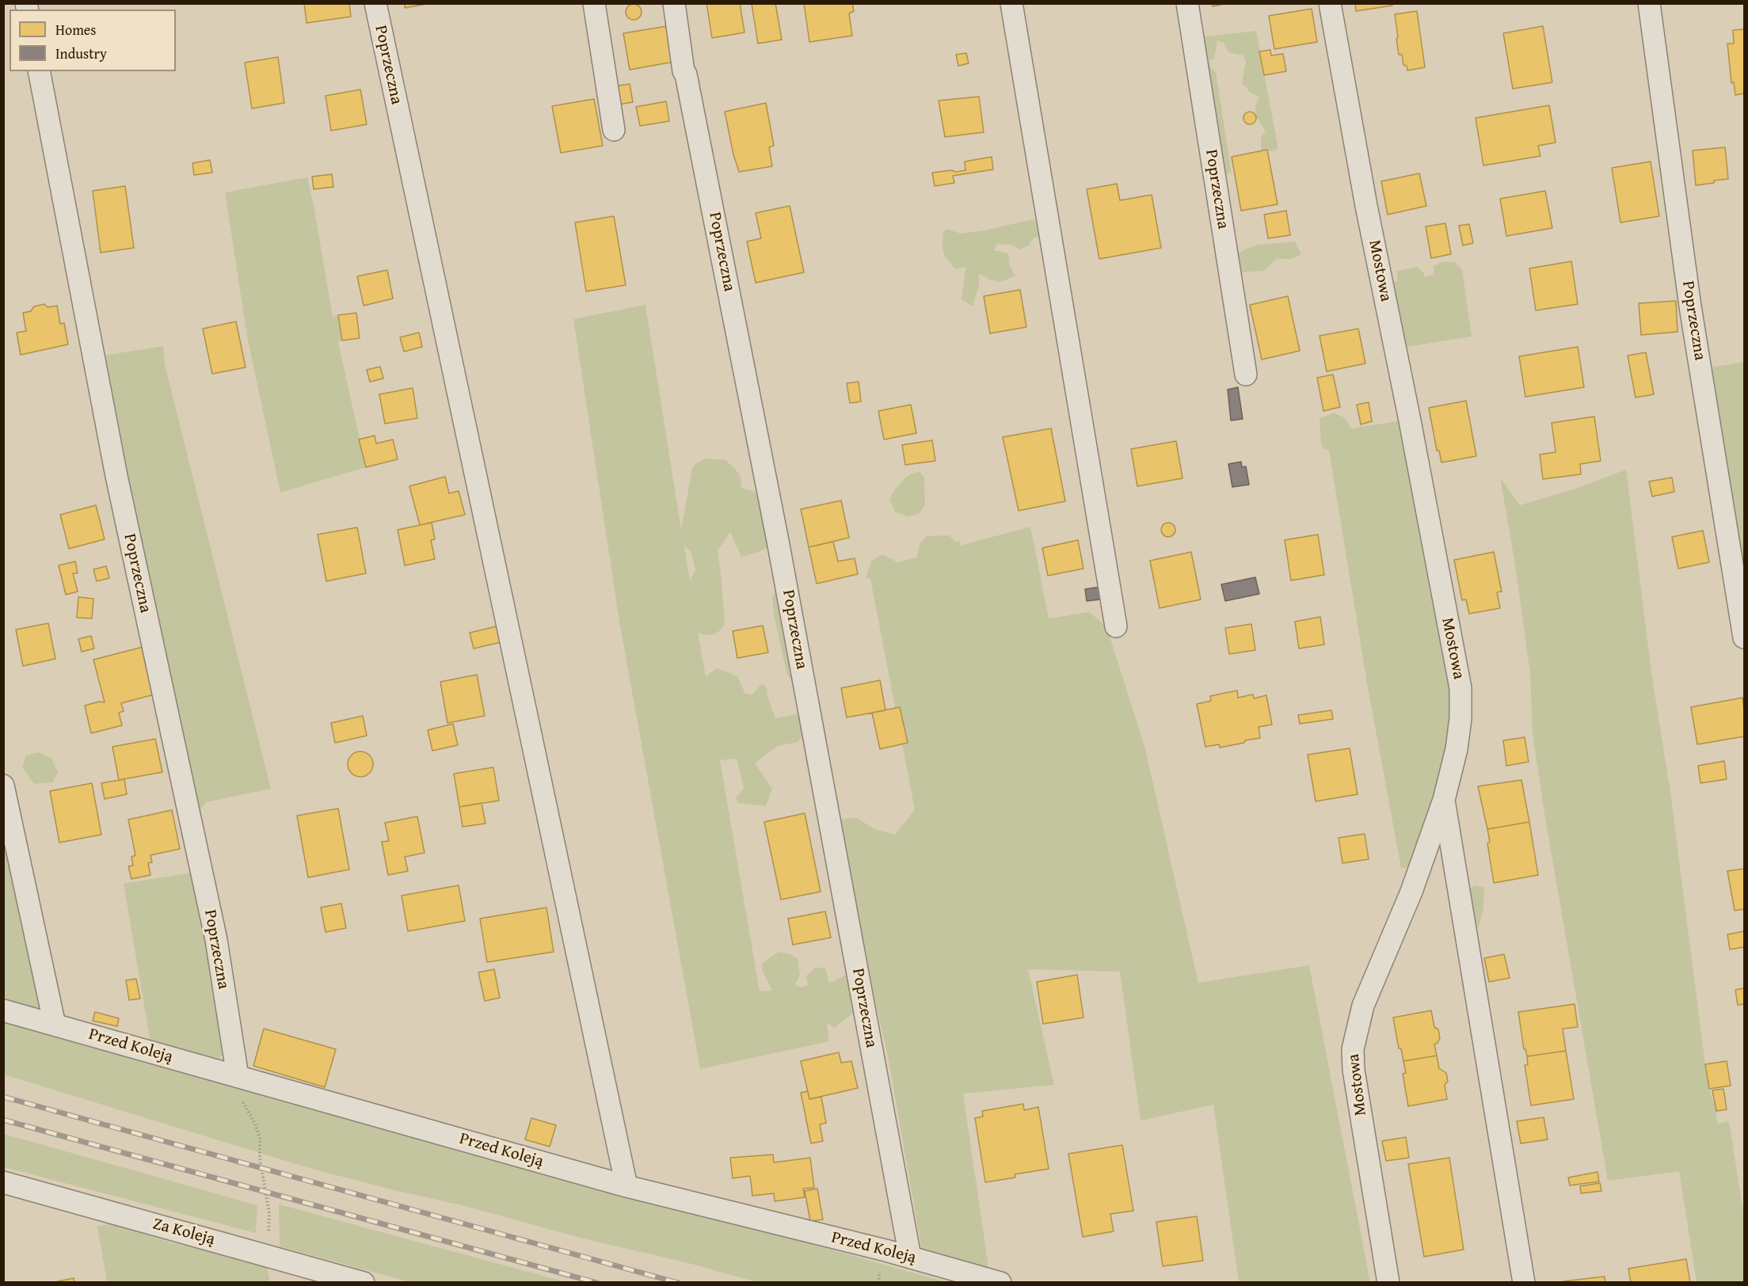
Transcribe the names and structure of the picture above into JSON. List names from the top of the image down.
{
  "streets": {
    "street": [
      "Poprzeczna",
      "Mostowa",
      "Przed Koleją",
      "Za Koleją"
    ]
  },
  "crossings": [
    ["Poprzeczna", "Przed Koleją"]
  ],
  "legend": ["Homes", "Industry"]
}
